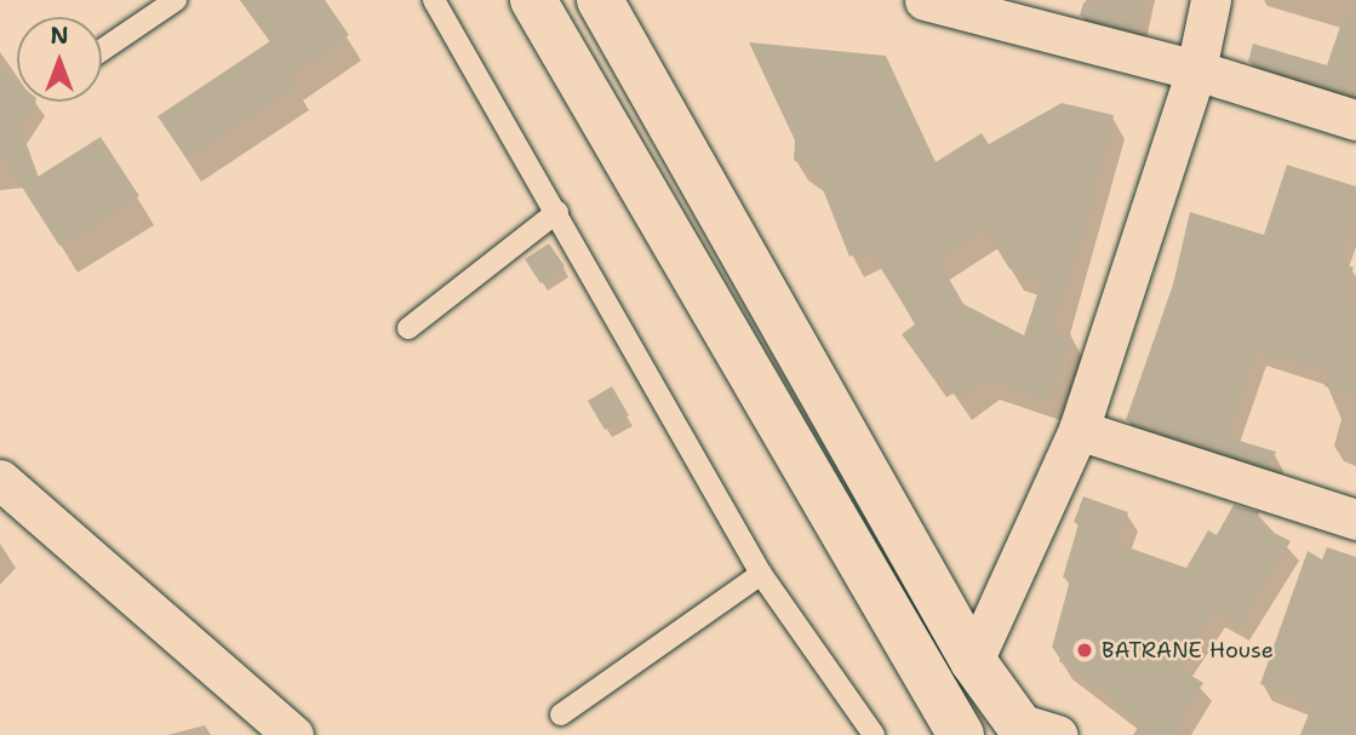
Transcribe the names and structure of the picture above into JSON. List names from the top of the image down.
{
  "places": ["BATRANE House"],
  "north": "top"
}
